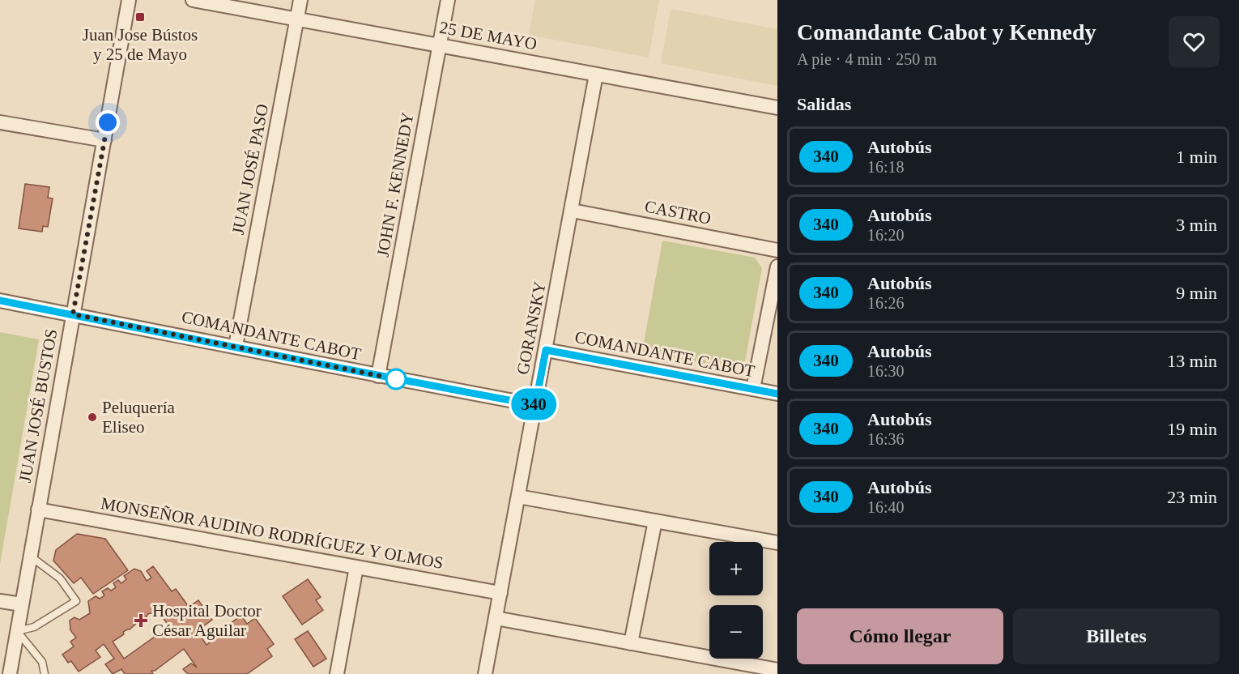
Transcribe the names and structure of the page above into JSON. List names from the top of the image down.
{
  "streets": {
    "street": [
      "25 DE MAYO",
      "JUAN JOSÉ PASO",
      "JOHN F. KENNEDY",
      "CASTRO",
      "GORANSKY",
      "COMANDANTE CABOT",
      "JUAN JOSÉ BUSTOS",
      "MONSEÑOR AUDINO RODRÍGUEZ Y OLMOS"
    ]
  },
  "crossings": [
    ["25 DE MAYO", "JUAN JOSÉ PASO"],
    ["25 DE MAYO", "JOHN F. KENNEDY"],
    ["25 DE MAYO", "GORANSKY"],
    ["JUAN JOSÉ PASO", "COMANDANTE CABOT"],
    ["JOHN F. KENNEDY", "COMANDANTE CABOT"],
    ["CASTRO", "GORANSKY"],
    ["GORANSKY", "COMANDANTE CABOT"],
    ["GORANSKY", "MONSEÑOR AUDINO RODRÍGUEZ Y OLMOS"],
    ["COMANDANTE CABOT", "JUAN JOSÉ BUSTOS"],
    ["JUAN JOSÉ BUSTOS", "MONSEÑOR AUDINO RODRÍGUEZ Y OLMOS"]
  ],
  "places": {
    "transit": ["Juan Jose Bústos y 25 de Mayo"],
    "other": ["Peluquería Eliseo"],
    "health": ["Hospital Doctor César Aguilar"]
  },
  "lines": ["bus line 340"],
  "page": {
    "on_map": "340",
    "heading": [
      ["Comandante Cabot y Kennedy", "A pie · 4 min · 250 m"],
      "Salidas"
    ],
    "list": [
      {
        "mark": "340",
        "name": "Autobús",
        "note": "16:18",
        "value": "1 min"
      },
      {
        "mark": "340",
        "name": "Autobús",
        "note": "16:20",
        "value": "3 min"
      },
      {
        "mark": "340",
        "name": "Autobús",
        "note": "16:26",
        "value": "9 min"
      },
      {
        "mark": "340",
        "name": "Autobús",
        "note": "16:30",
        "value": "13 min"
      },
      {
        "mark": "340",
        "name": "Autobús",
        "note": "16:36",
        "value": "19 min"
      },
      {
        "mark": "340",
        "name": "Autobús",
        "note": "16:40",
        "value": "23 min"
      }
    ],
    "map_buttons": ["+", "−"],
    "buttons": ["Cómo llegar", "Billetes"]
  }
}
